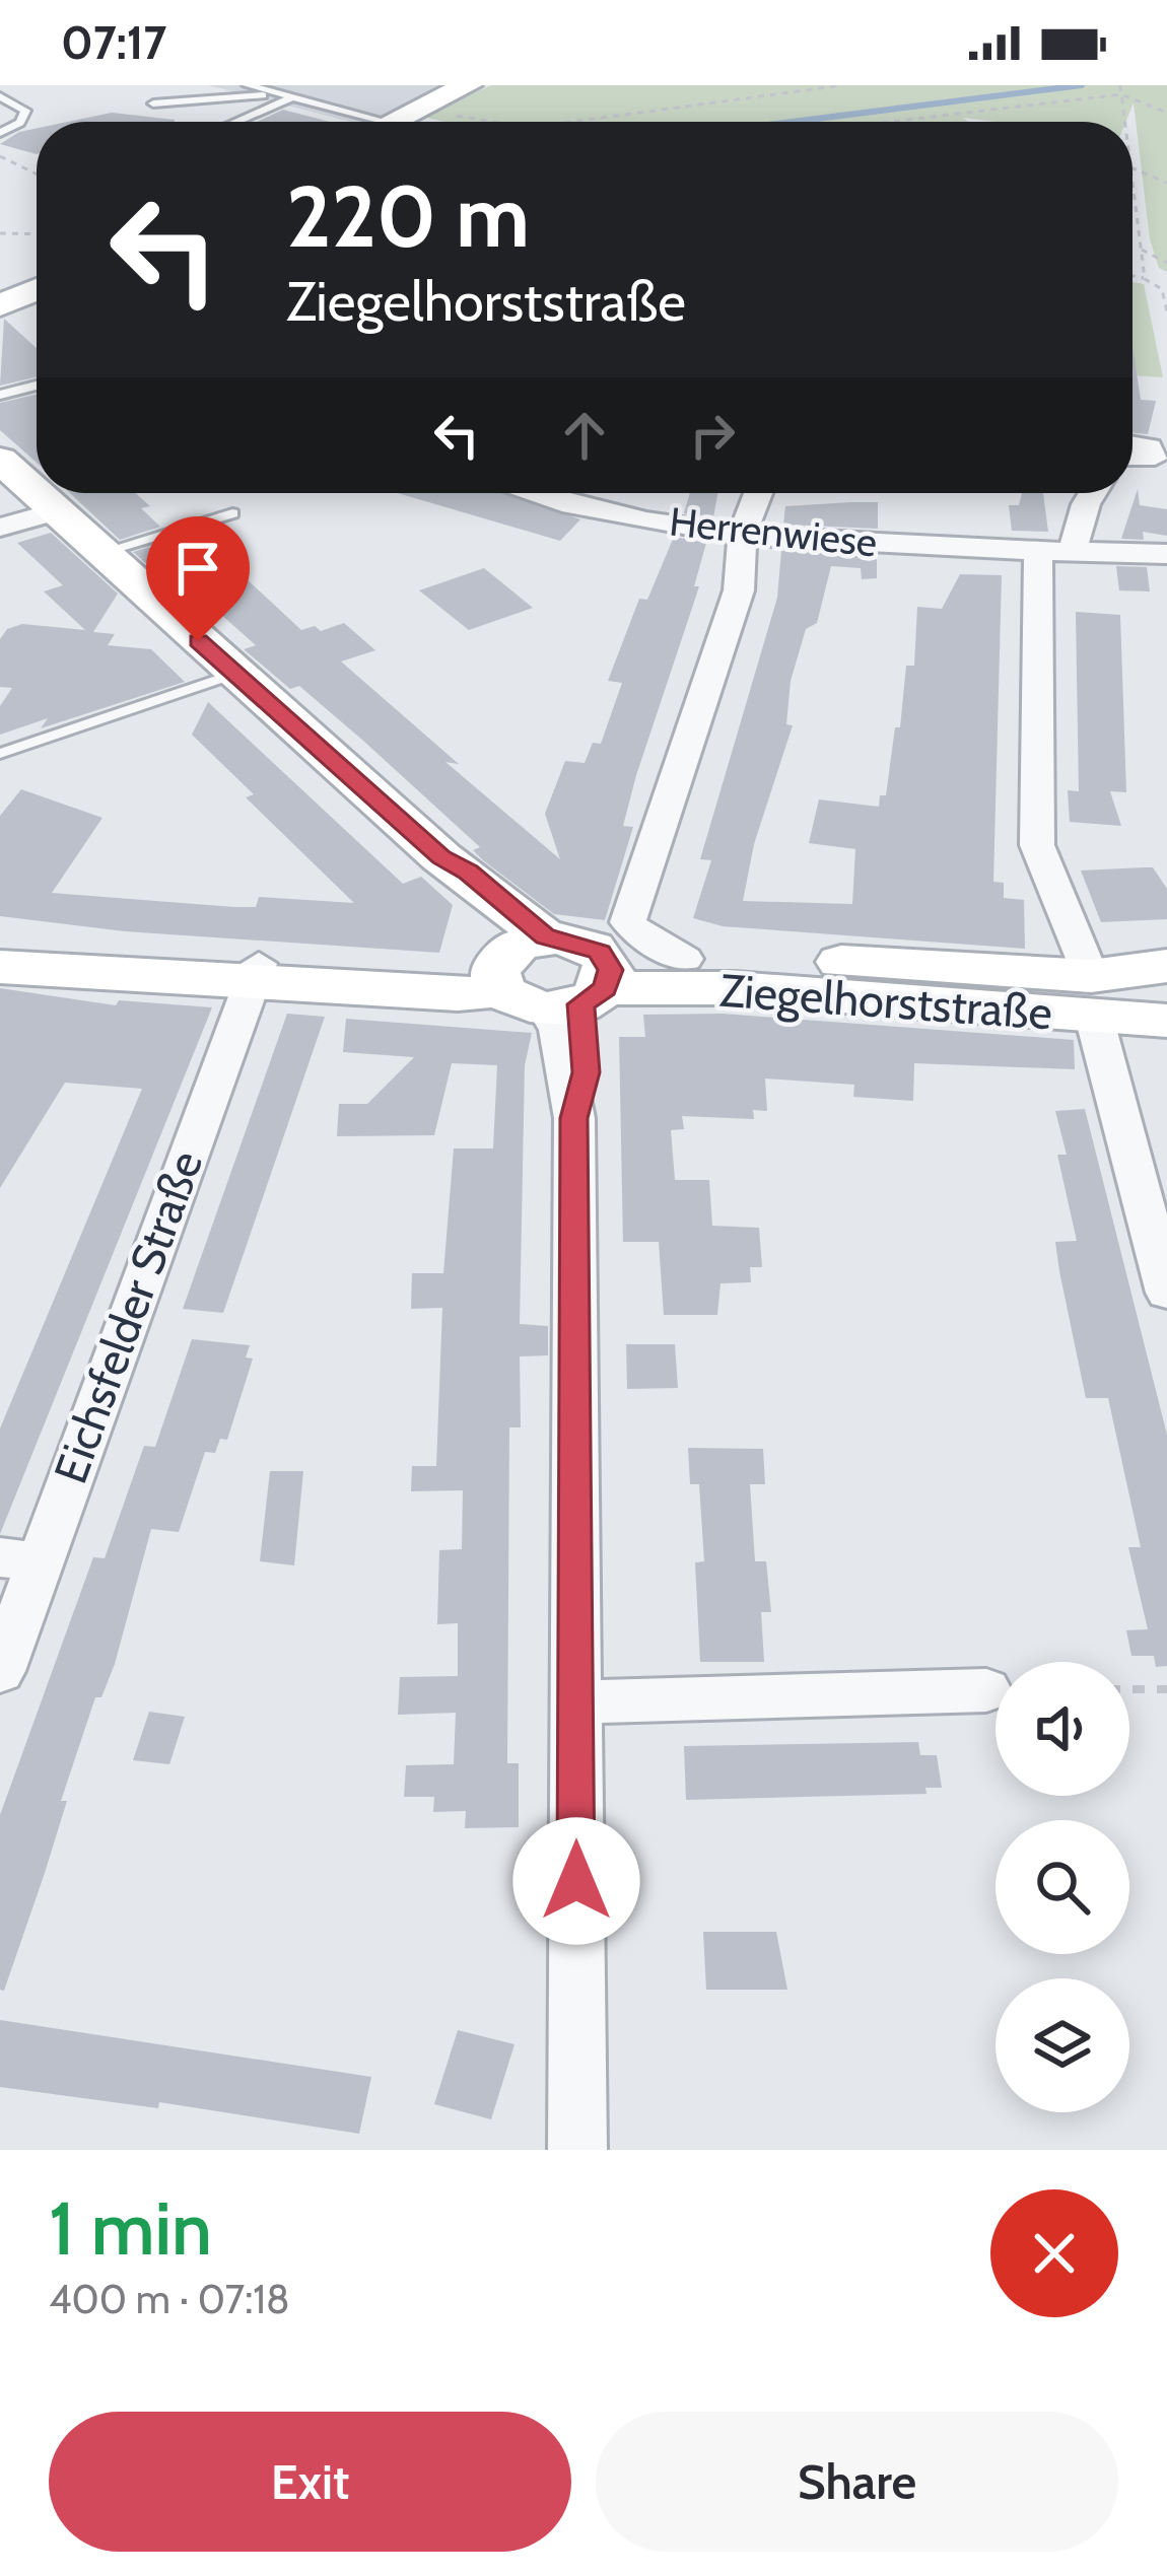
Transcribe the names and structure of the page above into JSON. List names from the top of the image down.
{
  "streets": {
    "street": ["Herrenwiese", "Ziegelhorststraße", "Eichsfelder Straße"]
  },
  "crossings": [
    ["Ziegelhorststraße", "Eichsfelder Straße"]
  ],
  "page": {
    "status": "07:17",
    "turn": ["220 m", "Ziegelhorststraße"],
    "heading": ["1 min", "400 m · 07:18"],
    "buttons": ["Exit", "Share"]
  }
}
